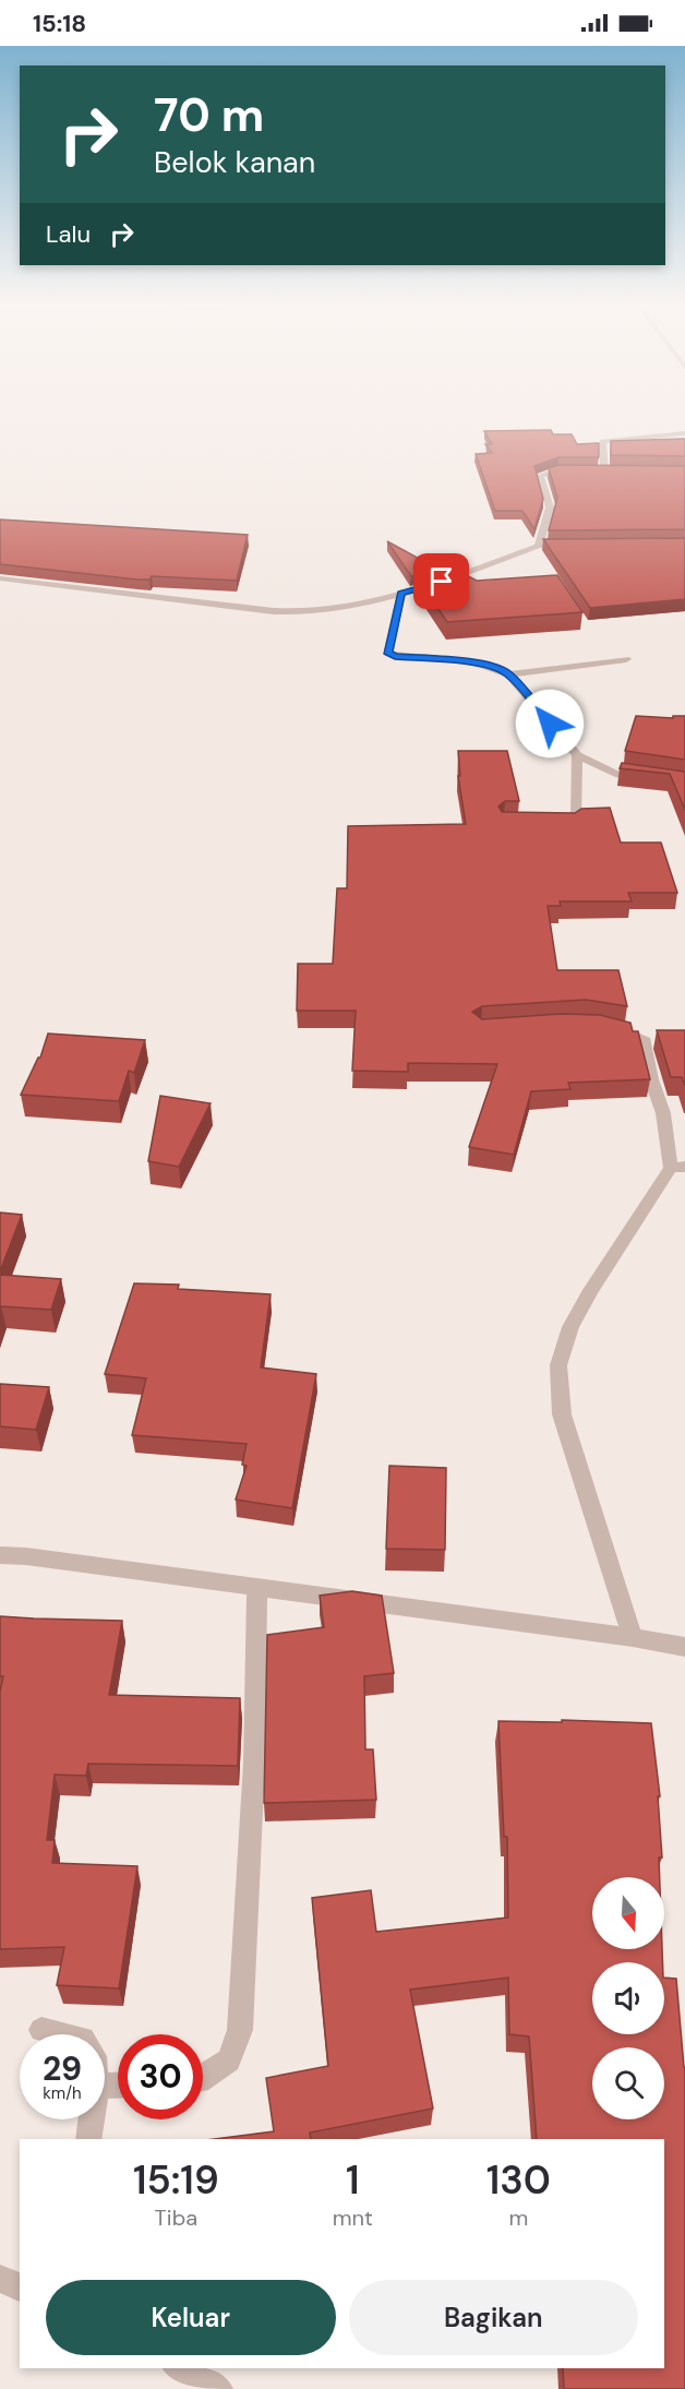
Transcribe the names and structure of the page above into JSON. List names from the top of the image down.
{
  "north": "bottom",
  "page": {
    "status": "15:18",
    "turn": ["70 m", "Belok kanan"],
    "then": "Lalu",
    "speed": "29 km/h",
    "limit": "30",
    "eta": [
      "15:19",
      "Tiba",
      "1",
      "mnt",
      "130",
      "m"
    ],
    "buttons": ["Keluar", "Bagikan"]
  }
}
